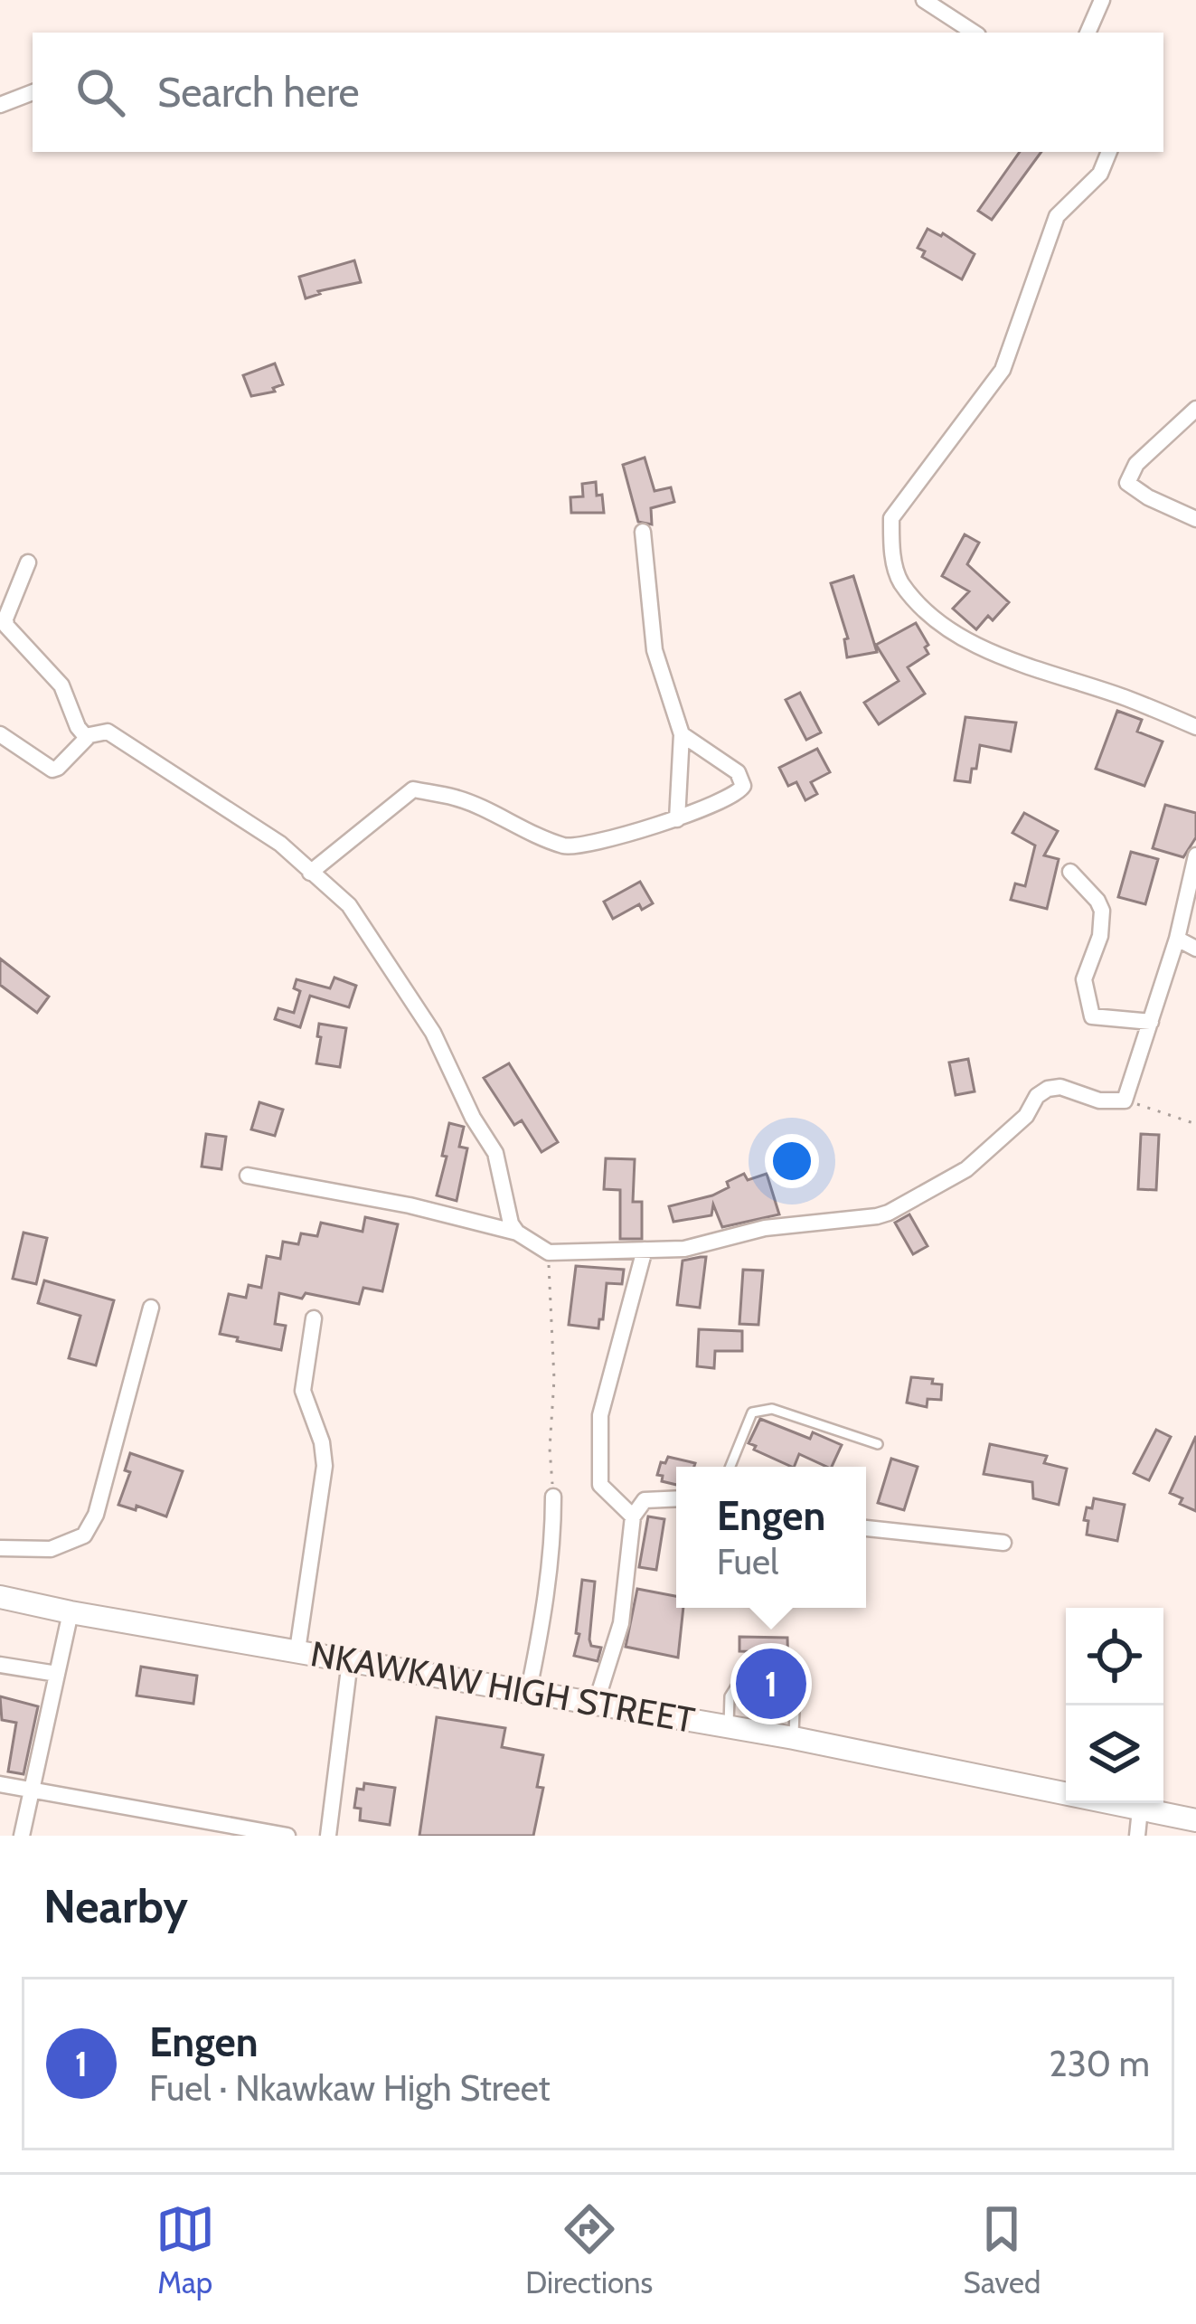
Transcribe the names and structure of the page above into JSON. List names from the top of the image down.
{
  "streets": {
    "main road": ["NKAWKAW HIGH STREET"]
  },
  "page": {
    "search": "Search here",
    "popup": ["Engen", "Fuel"],
    "pins": "1",
    "heading": "Nearby",
    "list": [
      {
        "mark": "1",
        "name": "Engen",
        "note": "Fuel · Nkawkaw High Street",
        "value": "230 m"
      }
    ],
    "nav": ["Map", "Directions", "Saved"]
  }
}
